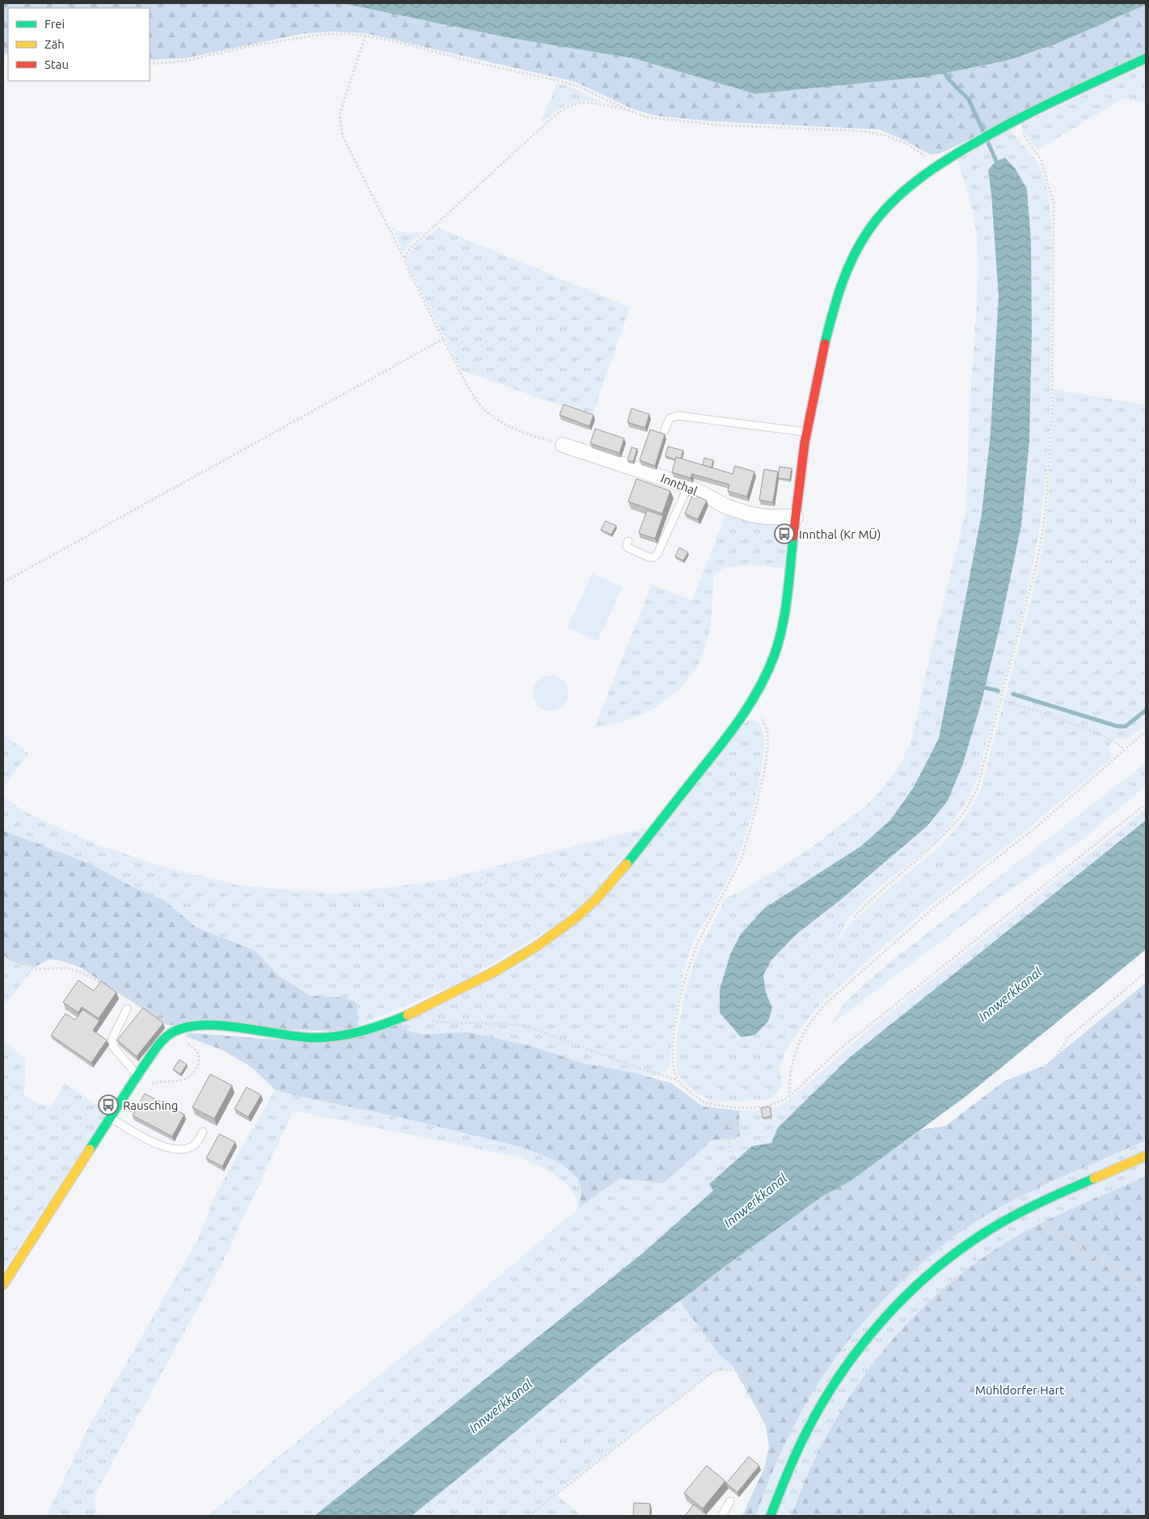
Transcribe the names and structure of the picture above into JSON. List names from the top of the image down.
{
  "streets": {
    "street": ["Innthal"]
  },
  "water": ["Innwerkkanal"],
  "parks": ["Mühldorfer Hart"],
  "places": {
    "bus stop": ["Innthal (Kr MÜ)", "Rausching"]
  },
  "legend": ["Frei", "Zäh", "Stau"]
}
